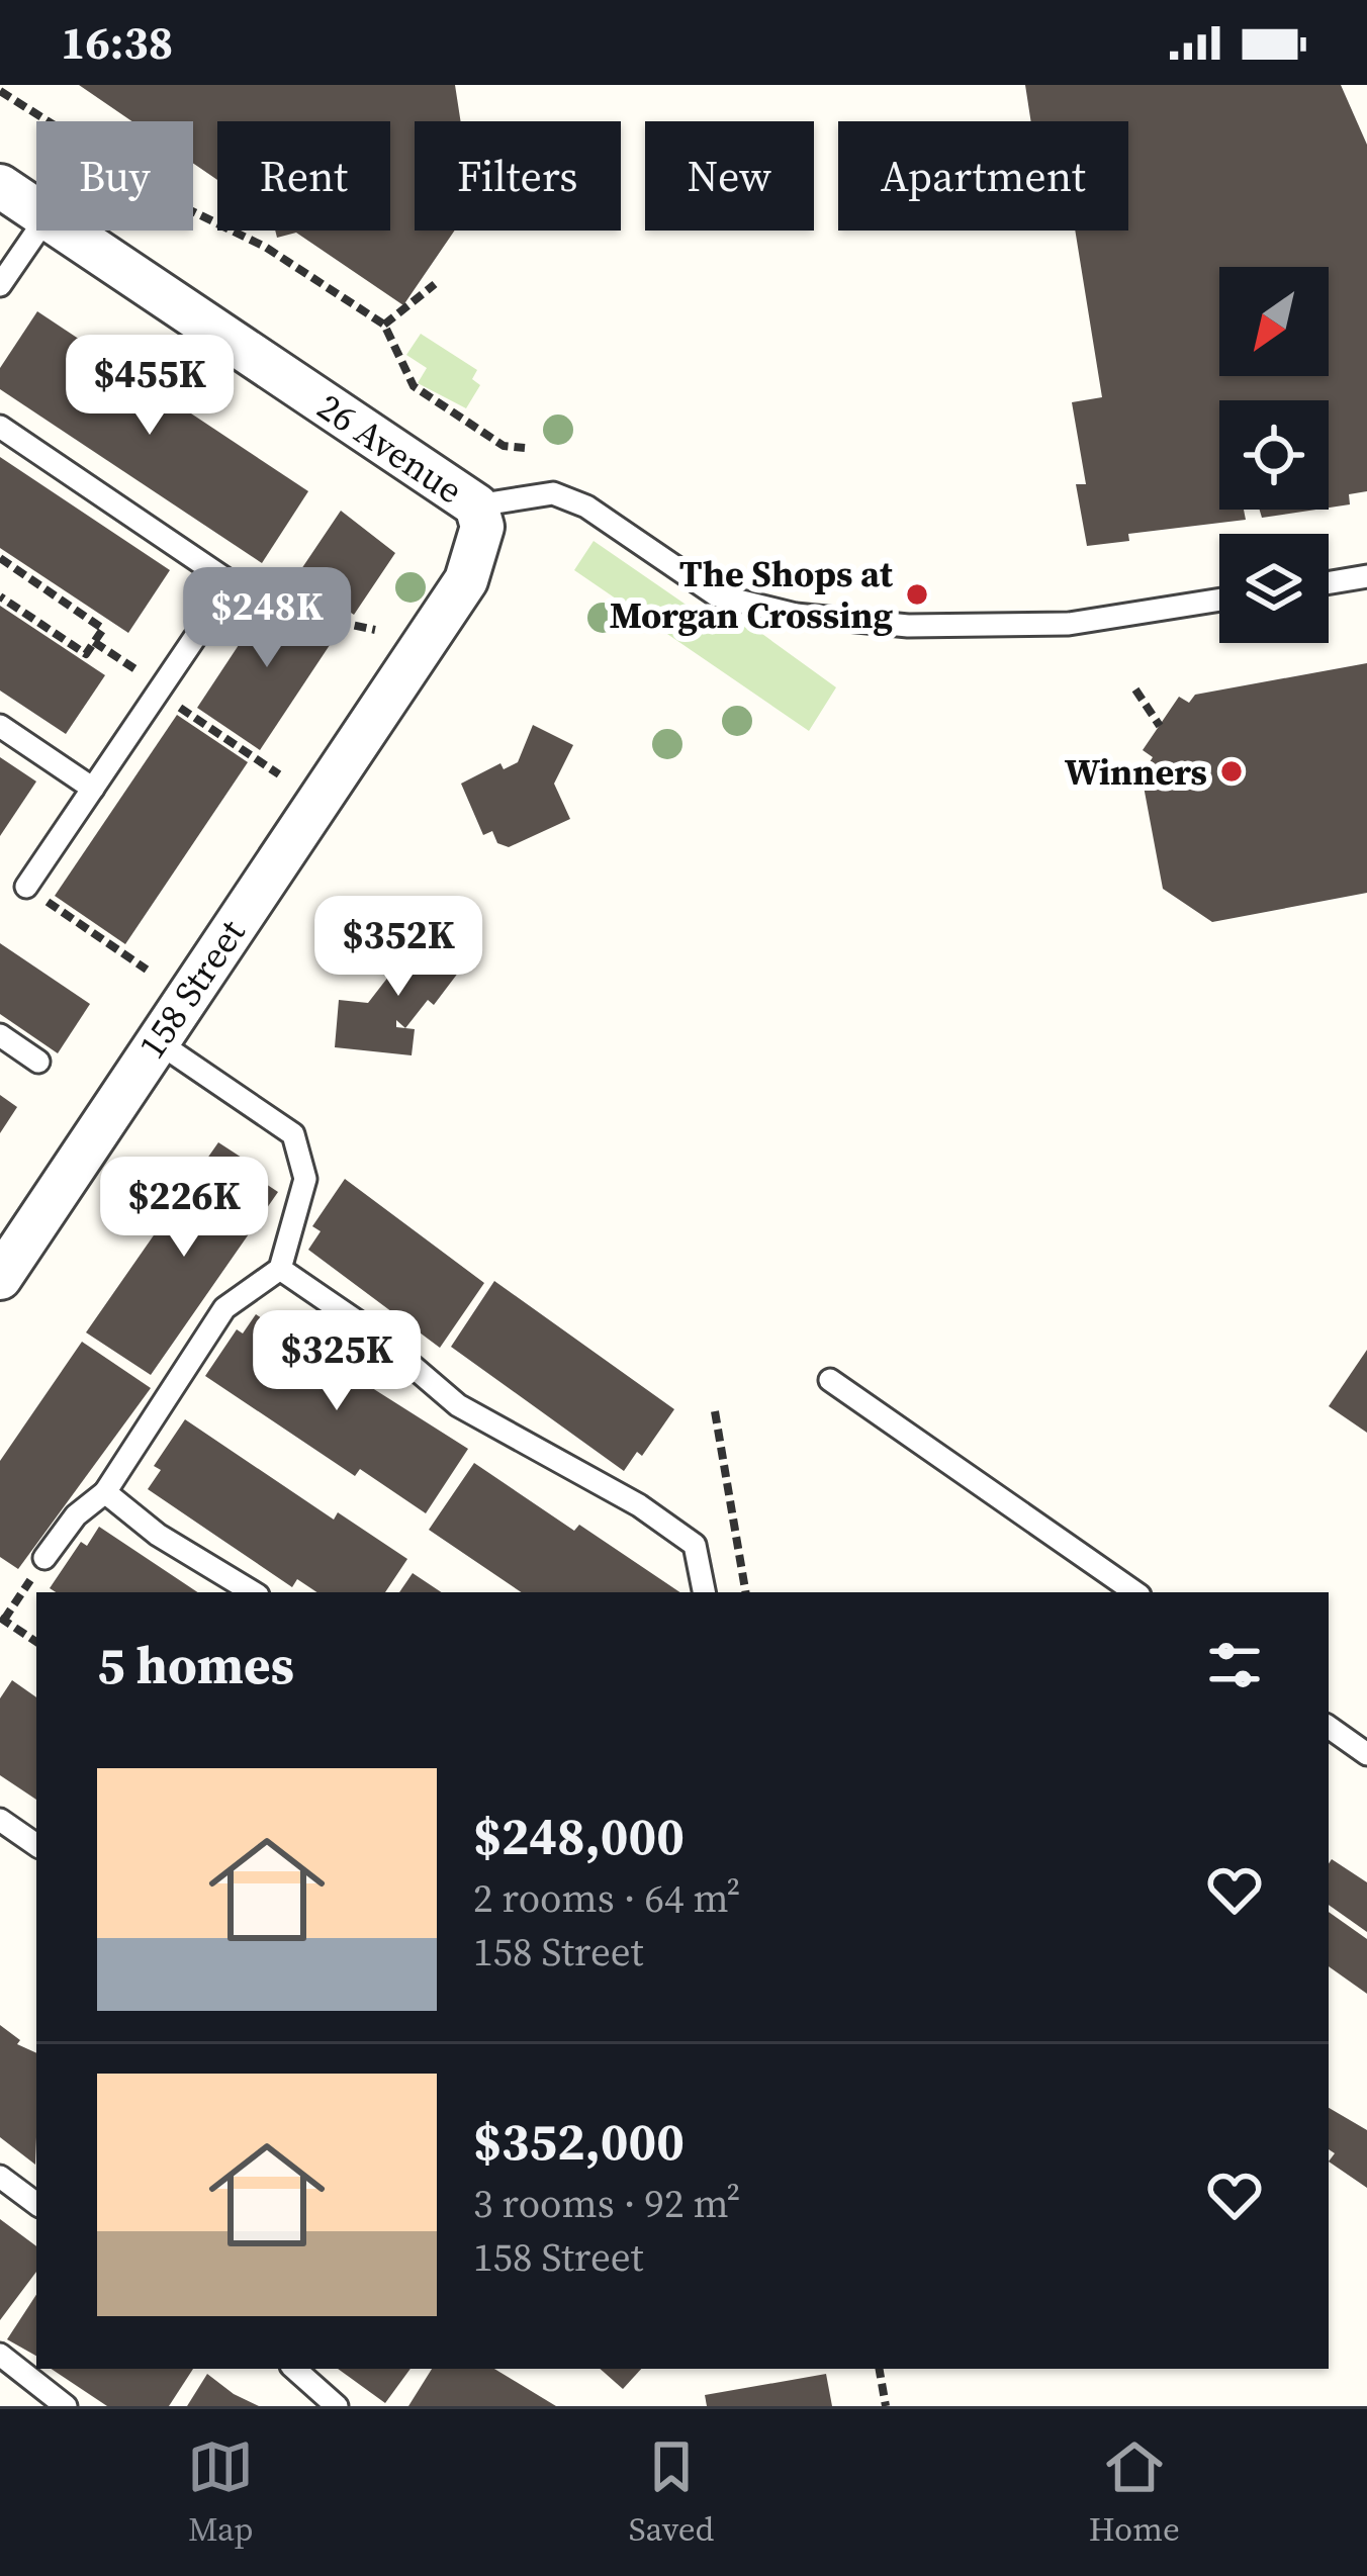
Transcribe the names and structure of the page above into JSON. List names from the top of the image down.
{
  "streets": {
    "street": ["26 Avenue", "158 Street"]
  },
  "crossings": [
    ["26 Avenue", "158 Street"]
  ],
  "places": ["The Shops at Morgan Crossing", "Winners"],
  "north": "bottom left",
  "page": {
    "status": "16:38",
    "chip": [
      "Buy",
      "Rent",
      "Filters",
      "New",
      "Apartment"
    ],
    "price": [
      "$455K",
      "$248K",
      "$352K",
      "$226K",
      "$325K"
    ],
    "heading": "5 homes",
    "list": [
      {
        "name": "$248,000",
        "note": "2 rooms · 64 m² · 158 Street"
      },
      {
        "name": "$352,000",
        "note": "3 rooms · 92 m² · 158 Street"
      }
    ],
    "tabs": ["Map", "Saved", "Home"]
  }
}
